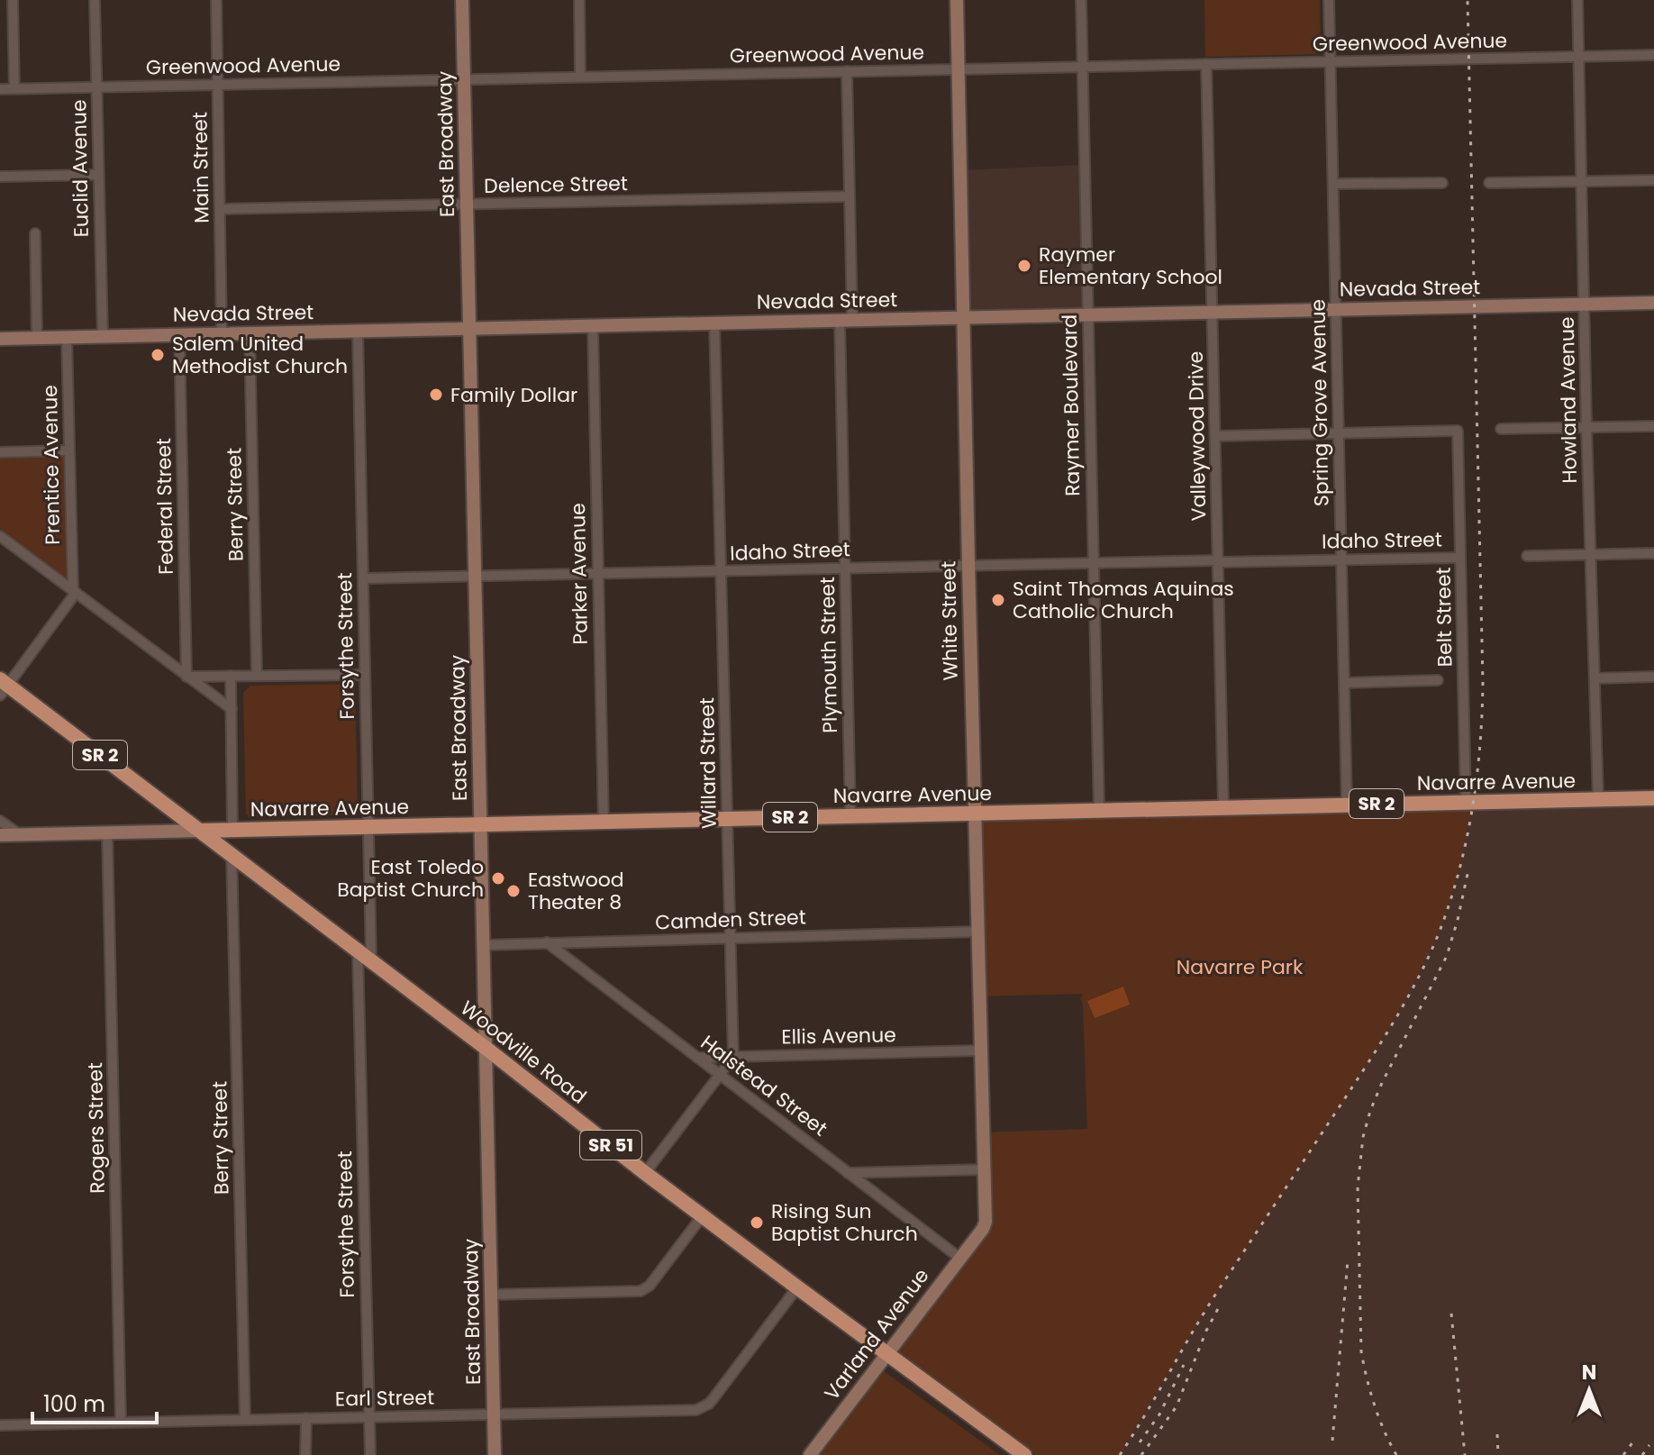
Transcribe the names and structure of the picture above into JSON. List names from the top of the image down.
{
  "streets": {
    "main road": [
      "SR 2",
      "Navarre Avenue",
      "Woodville Road",
      "SR 51"
    ],
    "street": [
      "Greenwood Avenue",
      "East Broadway",
      "Main Street",
      "Euclid Avenue",
      "Delence Street",
      "Nevada Street",
      "Howland Avenue",
      "Spring Grove Avenue",
      "Raymer Boulevard",
      "Valleywood Drive",
      "Prentice Avenue",
      "Berry Street",
      "Federal Street",
      "Idaho Street",
      "Parker Avenue",
      "Belt Street",
      "White Street",
      "Forsythe Street",
      "Plymouth Street",
      "Willard Street",
      "Camden Street",
      "Ellis Avenue",
      "Halstead Street",
      "Rogers Street",
      "Varland Avenue",
      "Earl Street"
    ]
  },
  "crossings": [
    ["Greenwood Avenue", "East Broadway"],
    ["Greenwood Avenue", "Main Street"],
    ["Greenwood Avenue", "Euclid Avenue"],
    ["Greenwood Avenue", "Howland Avenue"],
    ["Greenwood Avenue", "Spring Grove Avenue"],
    ["Greenwood Avenue", "Raymer Boulevard"],
    ["Greenwood Avenue", "Valleywood Drive"],
    ["Greenwood Avenue", "White Street"],
    ["Greenwood Avenue", "Plymouth Street"],
    ["East Broadway", "Delence Street"],
    ["East Broadway", "Nevada Street"],
    ["East Broadway", "Idaho Street"],
    ["East Broadway", "Navarre Avenue"],
    ["East Broadway", "Camden Street"],
    ["East Broadway", "Woodville Road"],
    ["East Broadway", "Earl Street"],
    ["Main Street", "Delence Street"],
    ["Main Street", "Nevada Street"],
    ["Euclid Avenue", "Nevada Street"],
    ["Delence Street", "Plymouth Street"],
    ["Nevada Street", "Howland Avenue"],
    ["Nevada Street", "Spring Grove Avenue"],
    ["Nevada Street", "Raymer Boulevard"],
    ["Nevada Street", "Valleywood Drive"],
    ["Nevada Street", "Prentice Avenue"],
    ["Nevada Street", "Berry Street"],
    ["Nevada Street", "Federal Street"],
    ["Nevada Street", "Parker Avenue"],
    ["Nevada Street", "White Street"],
    ["Nevada Street", "Forsythe Street"],
    ["Nevada Street", "Plymouth Street"],
    ["Nevada Street", "Willard Street"],
    ["Howland Avenue", "Navarre Avenue"],
    ["Spring Grove Avenue", "Idaho Street"],
    ["Spring Grove Avenue", "Belt Street"],
    ["Spring Grove Avenue", "Navarre Avenue"],
    ["Raymer Boulevard", "Idaho Street"],
    ["Raymer Boulevard", "Navarre Avenue"],
    ["Valleywood Drive", "Idaho Street"],
    ["Valleywood Drive", "Navarre Avenue"],
    ["Berry Street", "Woodville Road"],
    ["Berry Street", "Earl Street"],
    ["Idaho Street", "Parker Avenue"],
    ["Idaho Street", "Belt Street"],
    ["Idaho Street", "White Street"],
    ["Idaho Street", "Forsythe Street"],
    ["Idaho Street", "Plymouth Street"],
    ["Idaho Street", "Willard Street"],
    ["Parker Avenue", "Navarre Avenue"],
    ["Belt Street", "Navarre Avenue"],
    ["White Street", "Navarre Avenue"],
    ["White Street", "Camden Street"],
    ["White Street", "Ellis Avenue"],
    ["White Street", "Varland Avenue"],
    ["Forsythe Street", "Navarre Avenue"],
    ["Forsythe Street", "Woodville Road"],
    ["Forsythe Street", "Earl Street"],
    ["Plymouth Street", "Navarre Avenue"],
    ["Willard Street", "Navarre Avenue"],
    ["Willard Street", "Camden Street"],
    ["Willard Street", "Ellis Avenue"],
    ["Navarre Avenue", "Woodville Road"],
    ["Navarre Avenue", "Rogers Street"],
    ["Camden Street", "Halstead Street"],
    ["Ellis Avenue", "Halstead Street"],
    ["Woodville Road", "Varland Avenue"],
    ["Woodville Road", "Earl Street"],
    ["Halstead Street", "Varland Avenue"],
    ["Rogers Street", "Earl Street"]
  ],
  "parks": ["Navarre Park"],
  "places": [
    "Raymer Elementary School",
    "Salem United Methodist Church",
    "Family Dollar",
    "Saint Thomas Aquinas Catholic Church",
    "East Toledo Baptist Church",
    "Eastwood Theater 8",
    "Rising Sun Baptist Church"
  ],
  "scale_bar": "100 m",
  "north": "top"
}
